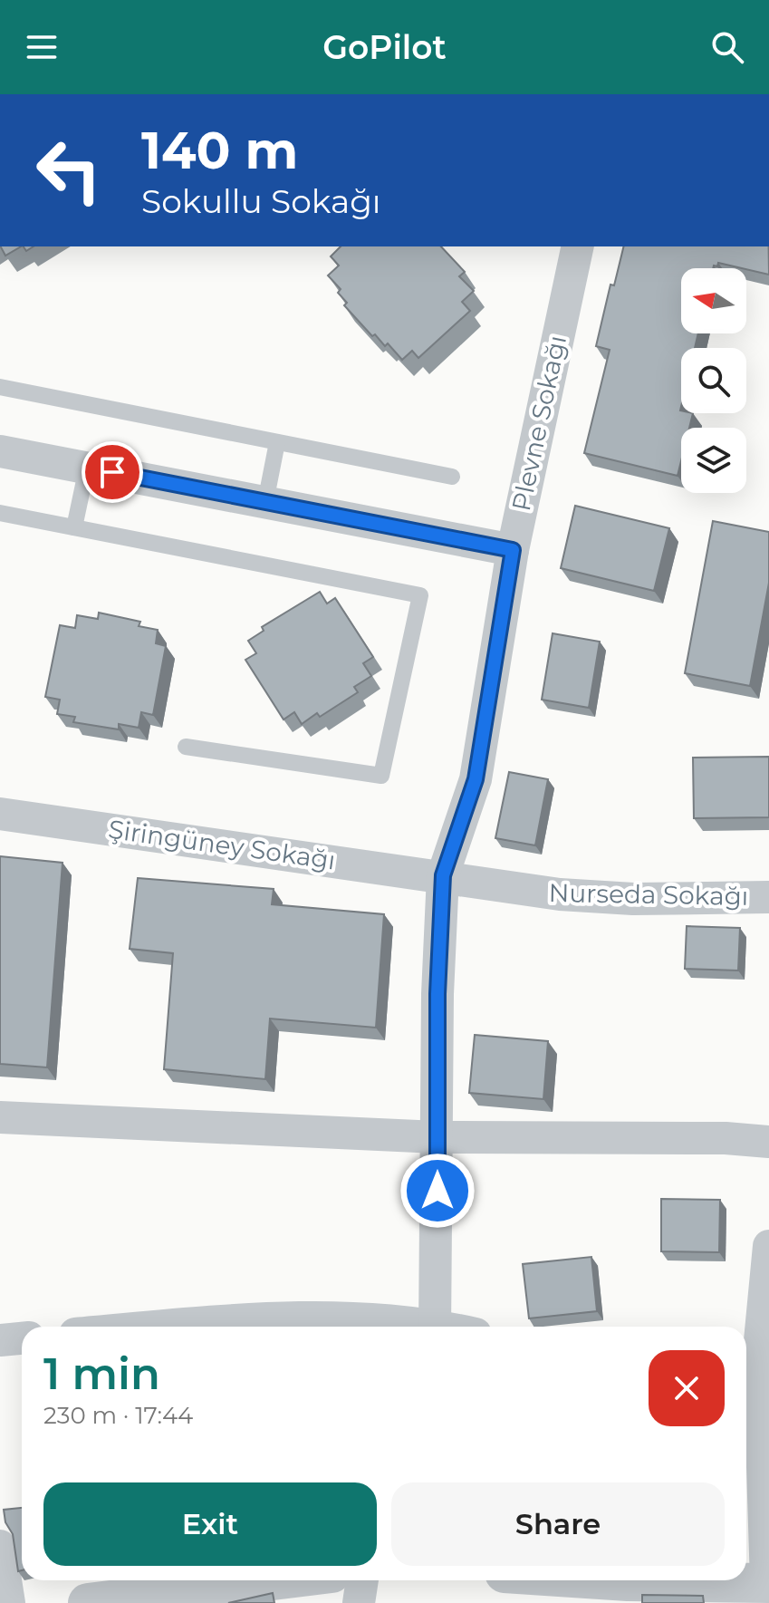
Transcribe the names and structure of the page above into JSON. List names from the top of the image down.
{
  "streets": {
    "street": ["Plevne Sokağı", "Şiringüney Sokağı", "Nurseda Sokağı"]
  },
  "crossings": [
    ["Plevne Sokağı", "Şiringüney Sokağı"],
    ["Plevne Sokağı", "Nurseda Sokağı"],
    ["Şiringüney Sokağı", "Nurseda Sokağı"]
  ],
  "north": "left",
  "page": {
    "header": "GoPilot",
    "turn": ["140 m", "Sokullu Sokağı"],
    "heading": ["1 min", "230 m · 17:44"],
    "buttons": ["Exit", "Share"]
  }
}
